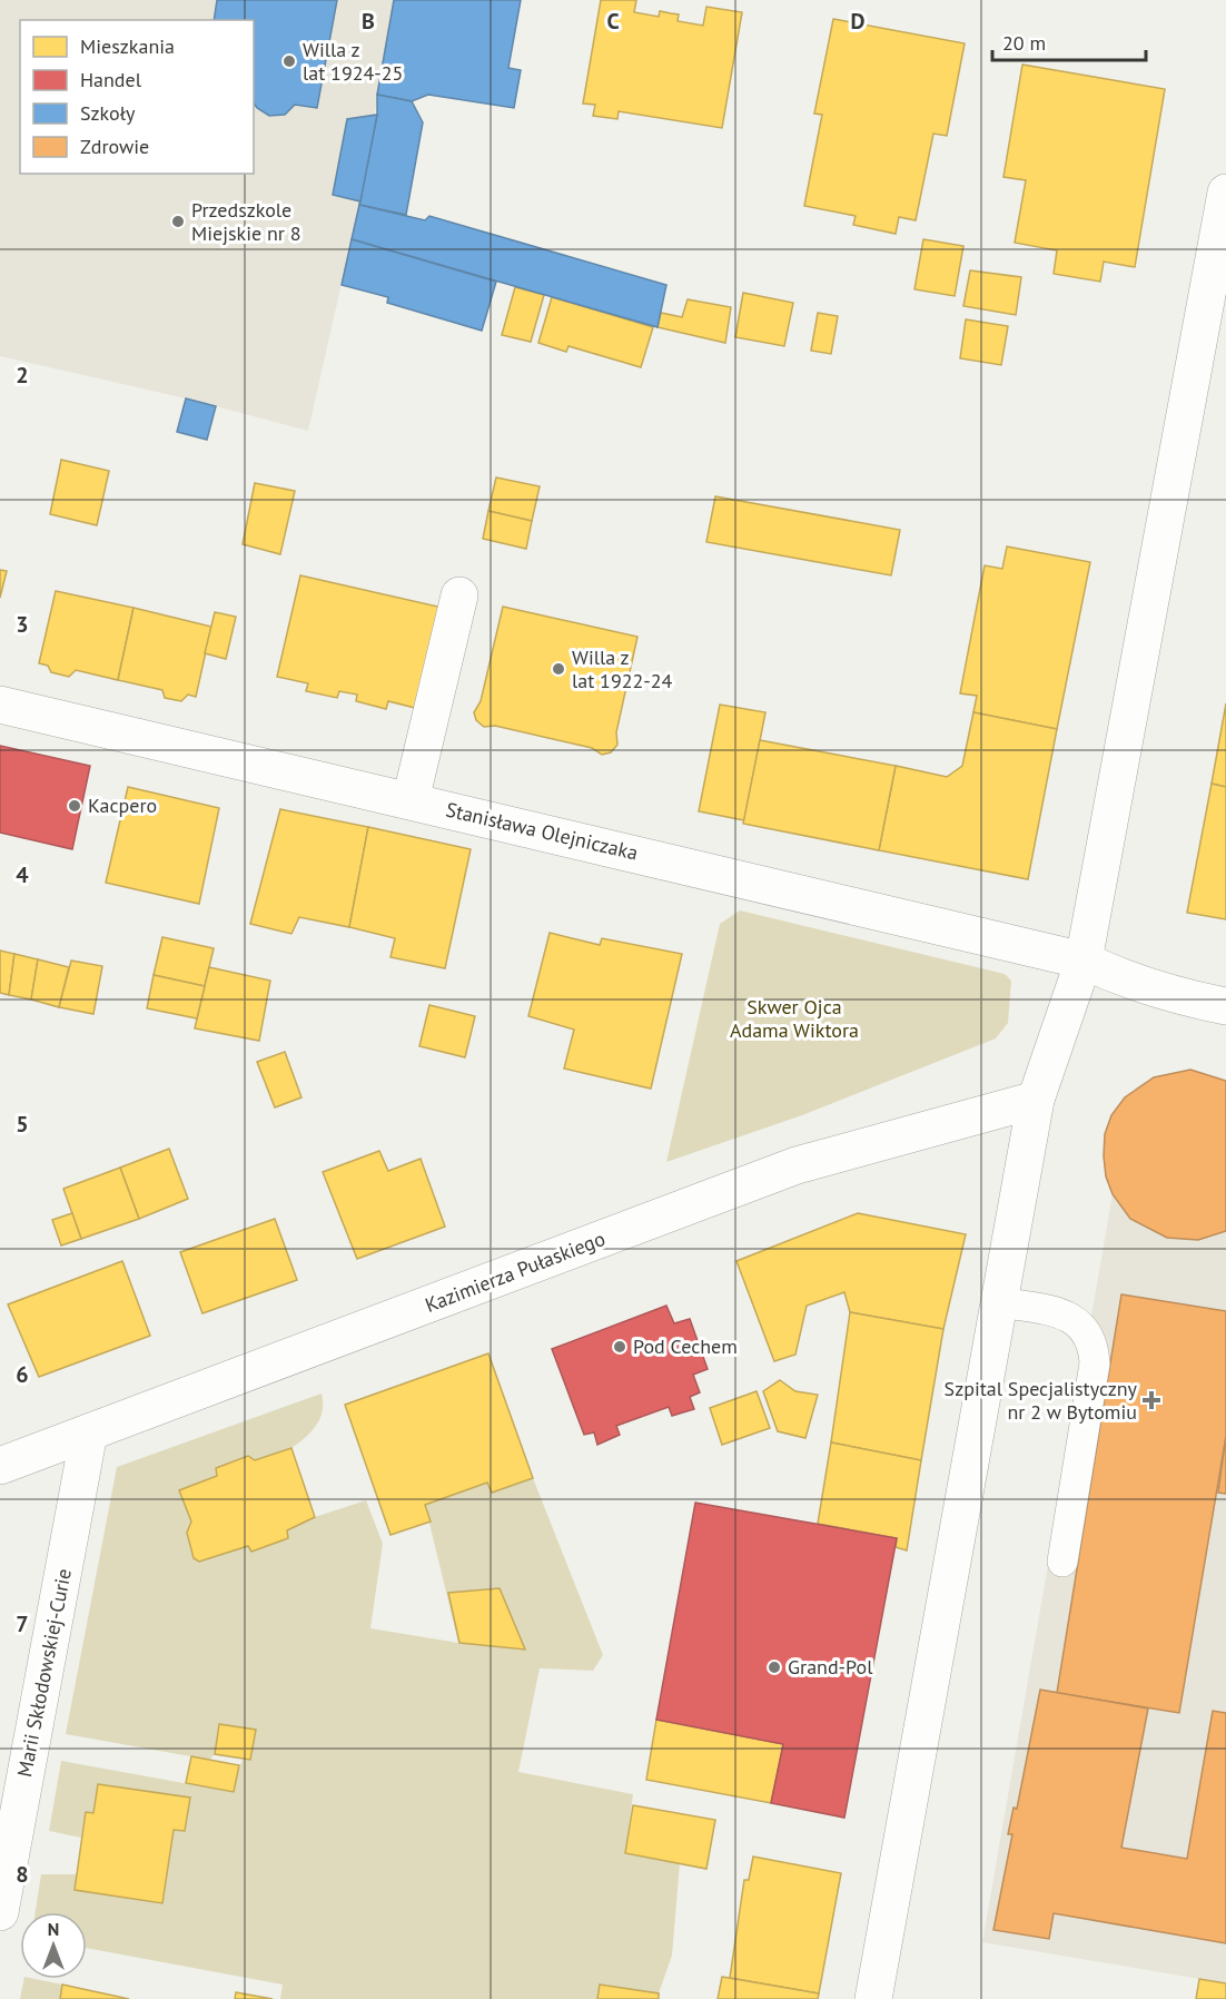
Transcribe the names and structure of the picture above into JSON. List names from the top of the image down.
{
  "streets": {
    "street": ["Stanisława Olejniczaka", "Kazimierza Pułaskiego", "Marii Skłodowskiej-Curie"]
  },
  "crossings": [
    ["Kazimierza Pułaskiego", "Marii Skłodowskiej-Curie"]
  ],
  "parks": ["Skwer Ojca Adama Wiktora"],
  "places": {
    "other": [
      "Willa z lat 1924-25",
      "Przedszkole Miejskie nr 8",
      "Willa z lat 1922-24",
      "Kacpero",
      "Pod Cechem",
      "Grand-Pol"
    ],
    "health": ["Szpital Specjalistyczny nr 2 w Bytomiu"]
  },
  "legend": [
    "Mieszkania",
    "Handel",
    "Szkoły",
    "Zdrowie"
  ],
  "scale_bar": "20 m",
  "north": "top",
  "grid": {
    "columns": ["B", "C", "D"],
    "rows": [
      "2",
      "3",
      "4",
      "5",
      "6",
      "7",
      "8"
    ]
  }
}
